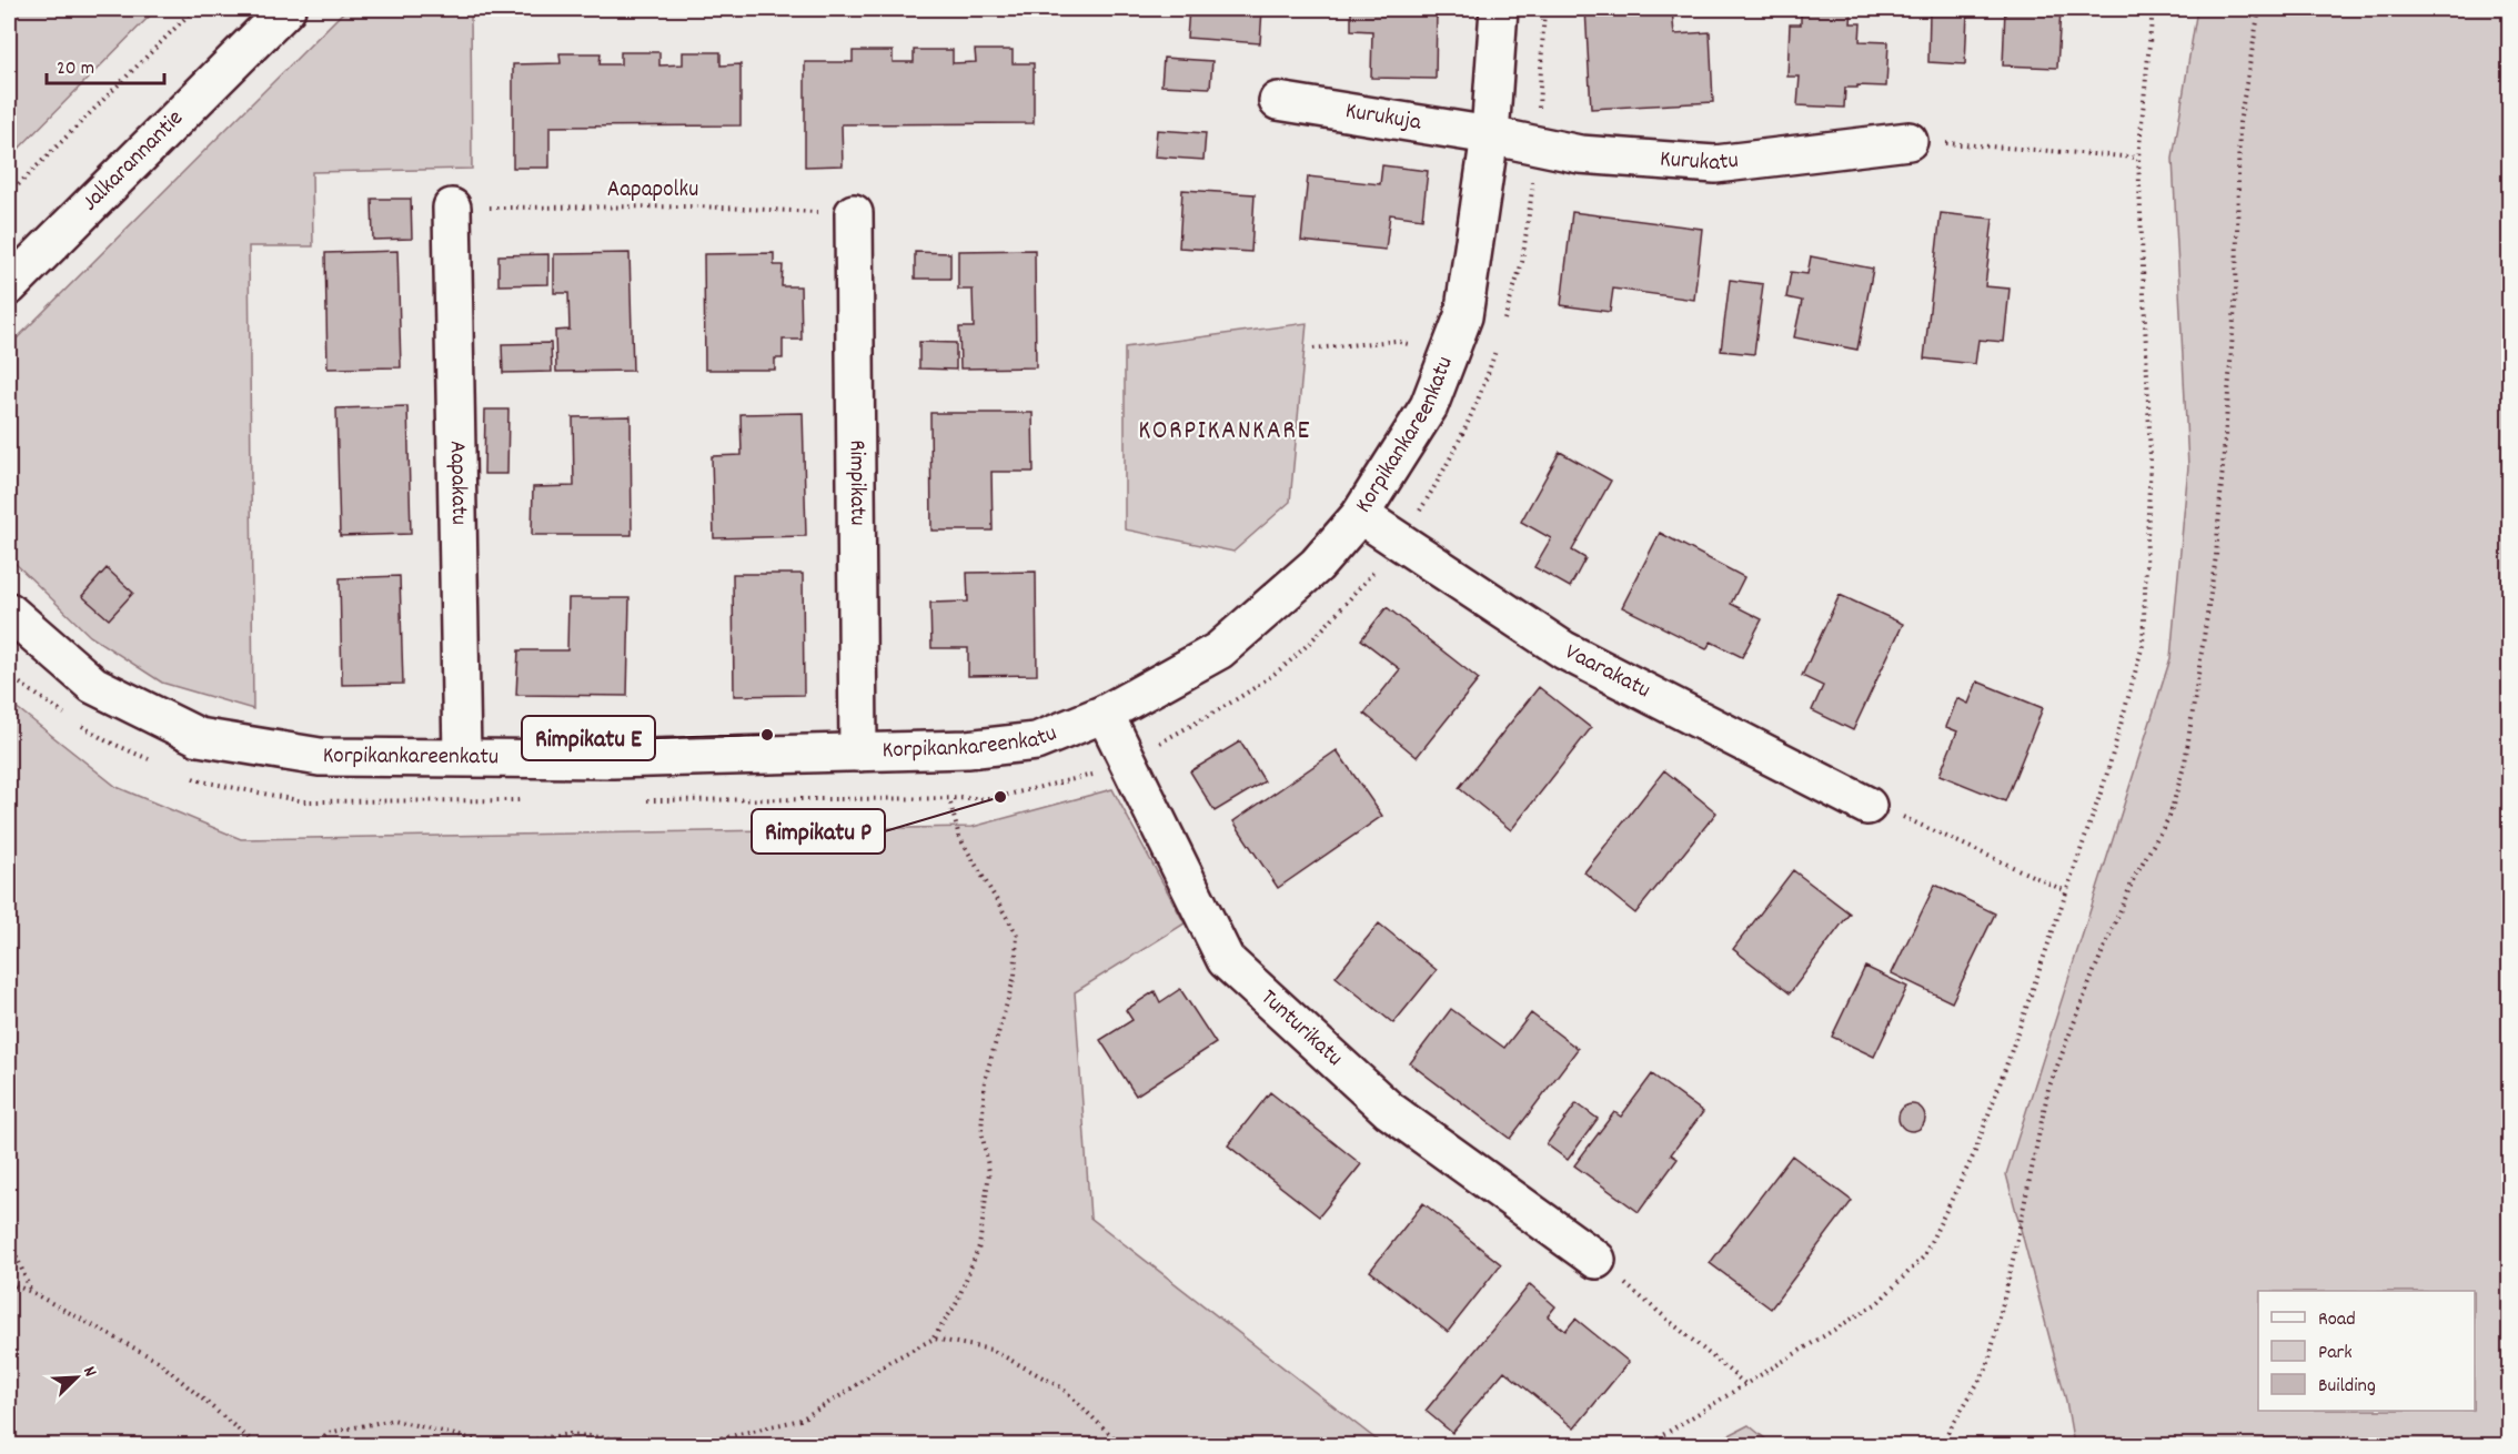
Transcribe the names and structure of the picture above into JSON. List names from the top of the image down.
{
  "streets": {
    "street": [
      "Kurukuja",
      "Kurukatu",
      "Jalkarannantie",
      "Korpikankareenkatu",
      "Aapakatu",
      "Rimpikatu",
      "Vaarakatu",
      "Tunturikatu"
    ],
    "path": ["Aapapolku"]
  },
  "crossings": [
    ["Kurukuja", "Kurukatu"],
    ["Kurukuja", "Korpikankareenkatu"],
    ["Kurukatu", "Korpikankareenkatu"],
    ["Aapapolku", "Aapakatu"],
    ["Aapapolku", "Rimpikatu"],
    ["Korpikankareenkatu", "Aapakatu"],
    ["Korpikankareenkatu", "Rimpikatu"],
    ["Korpikankareenkatu", "Vaarakatu"],
    ["Korpikankareenkatu", "Tunturikatu"]
  ],
  "districts": ["KORPIKANKARE"],
  "places": ["Rimpikatu E", "Rimpikatu P"],
  "legend": ["Road", "Park", "Building"],
  "scale_bar": "20 m",
  "north": "top right"
}
